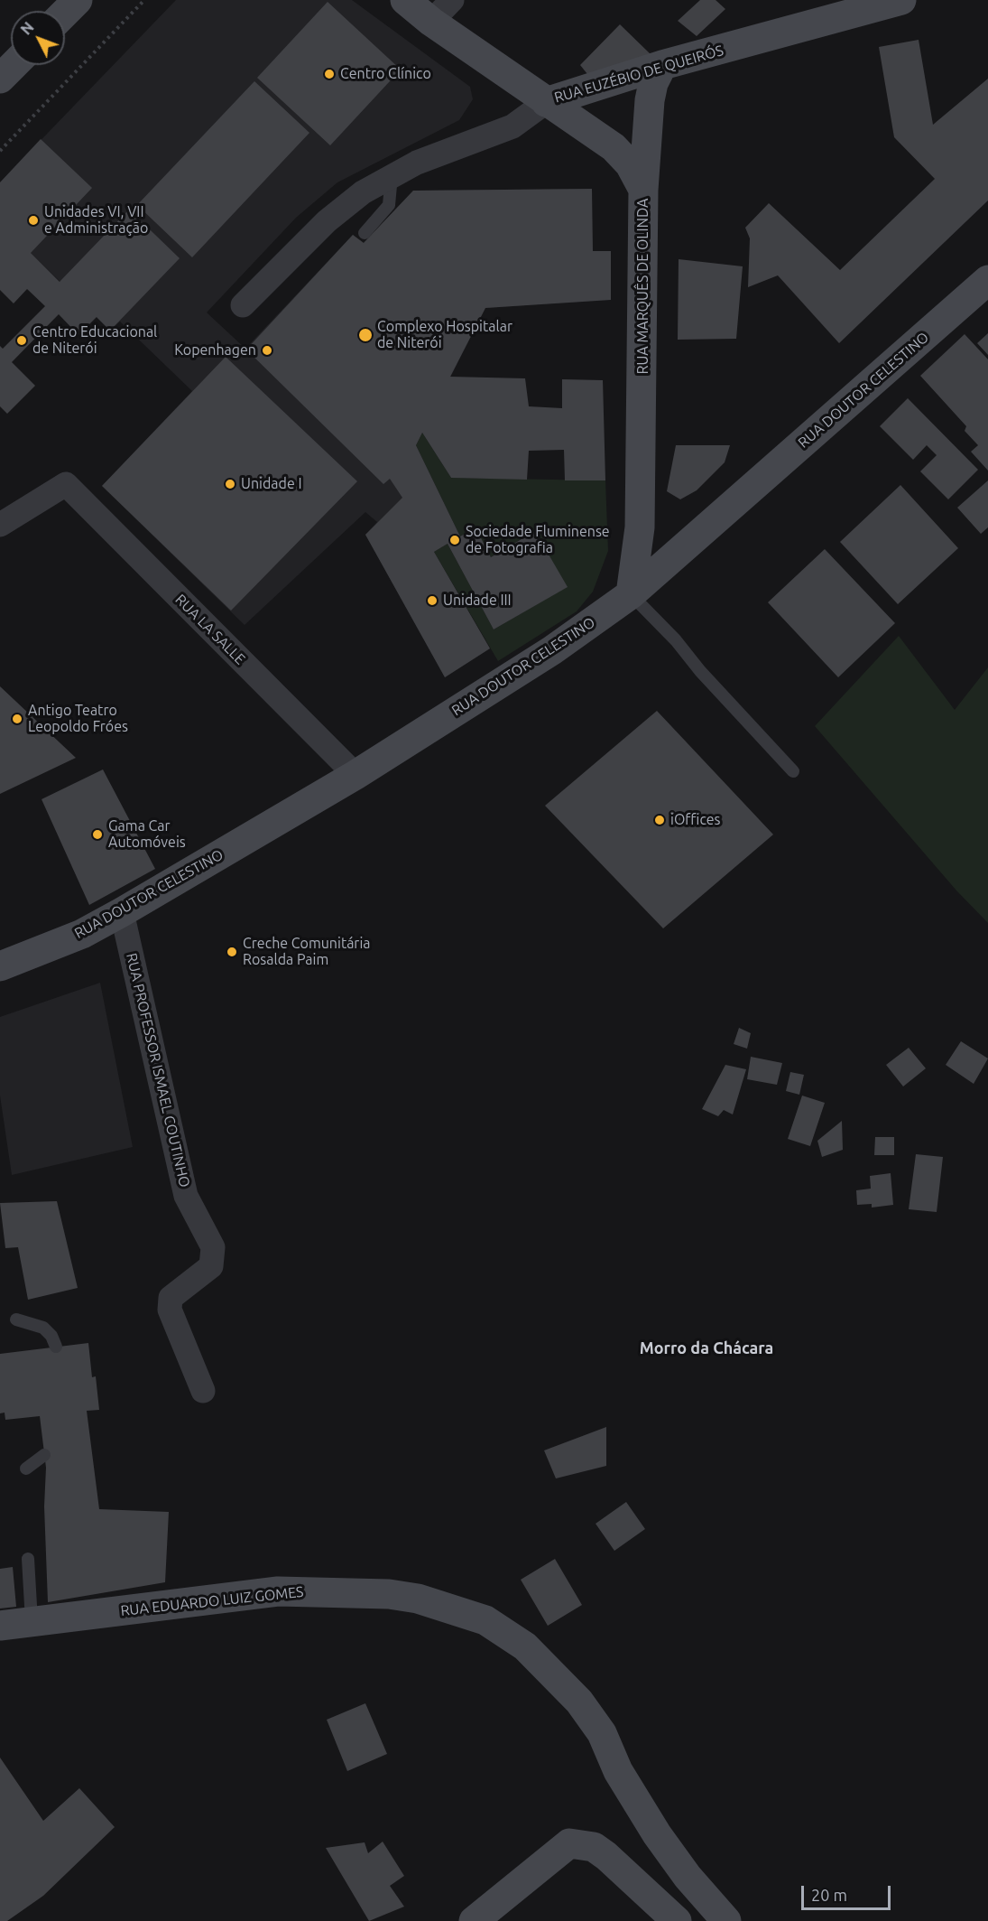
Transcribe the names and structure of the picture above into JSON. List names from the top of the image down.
{
  "streets": {
    "street": [
      "RUA EUZÉBIO DE QUEIRÓS",
      "RUA MARQUÊS DE OLINDA",
      "RUA DOUTOR CELESTINO",
      "RUA LA SALLE",
      "RUA PROFESSOR ISMAEL COUTINHO",
      "RUA EDUARDO LUIZ GOMES"
    ]
  },
  "crossings": [
    ["RUA EUZÉBIO DE QUEIRÓS", "RUA MARQUÊS DE OLINDA"],
    ["RUA MARQUÊS DE OLINDA", "RUA DOUTOR CELESTINO"],
    ["RUA DOUTOR CELESTINO", "RUA LA SALLE"],
    ["RUA DOUTOR CELESTINO", "RUA PROFESSOR ISMAEL COUTINHO"]
  ],
  "districts": ["Morro da Chácara"],
  "places": [
    "Centro Clínico",
    "Unidades VI, VII e Administração",
    "Complexo Hospitalar de Niterói",
    "Centro Educacional de Niterói",
    "Kopenhagen",
    "Unidade I",
    "Sociedade Fluminense de Fotografia",
    "Unidade III",
    "Antigo Teatro Leopoldo Fróes",
    "iOffices",
    "Gama Car Automóveis",
    "Creche Comunitária Rosalda Paim"
  ],
  "scale_bar": "20 m",
  "north": "top left"
}
